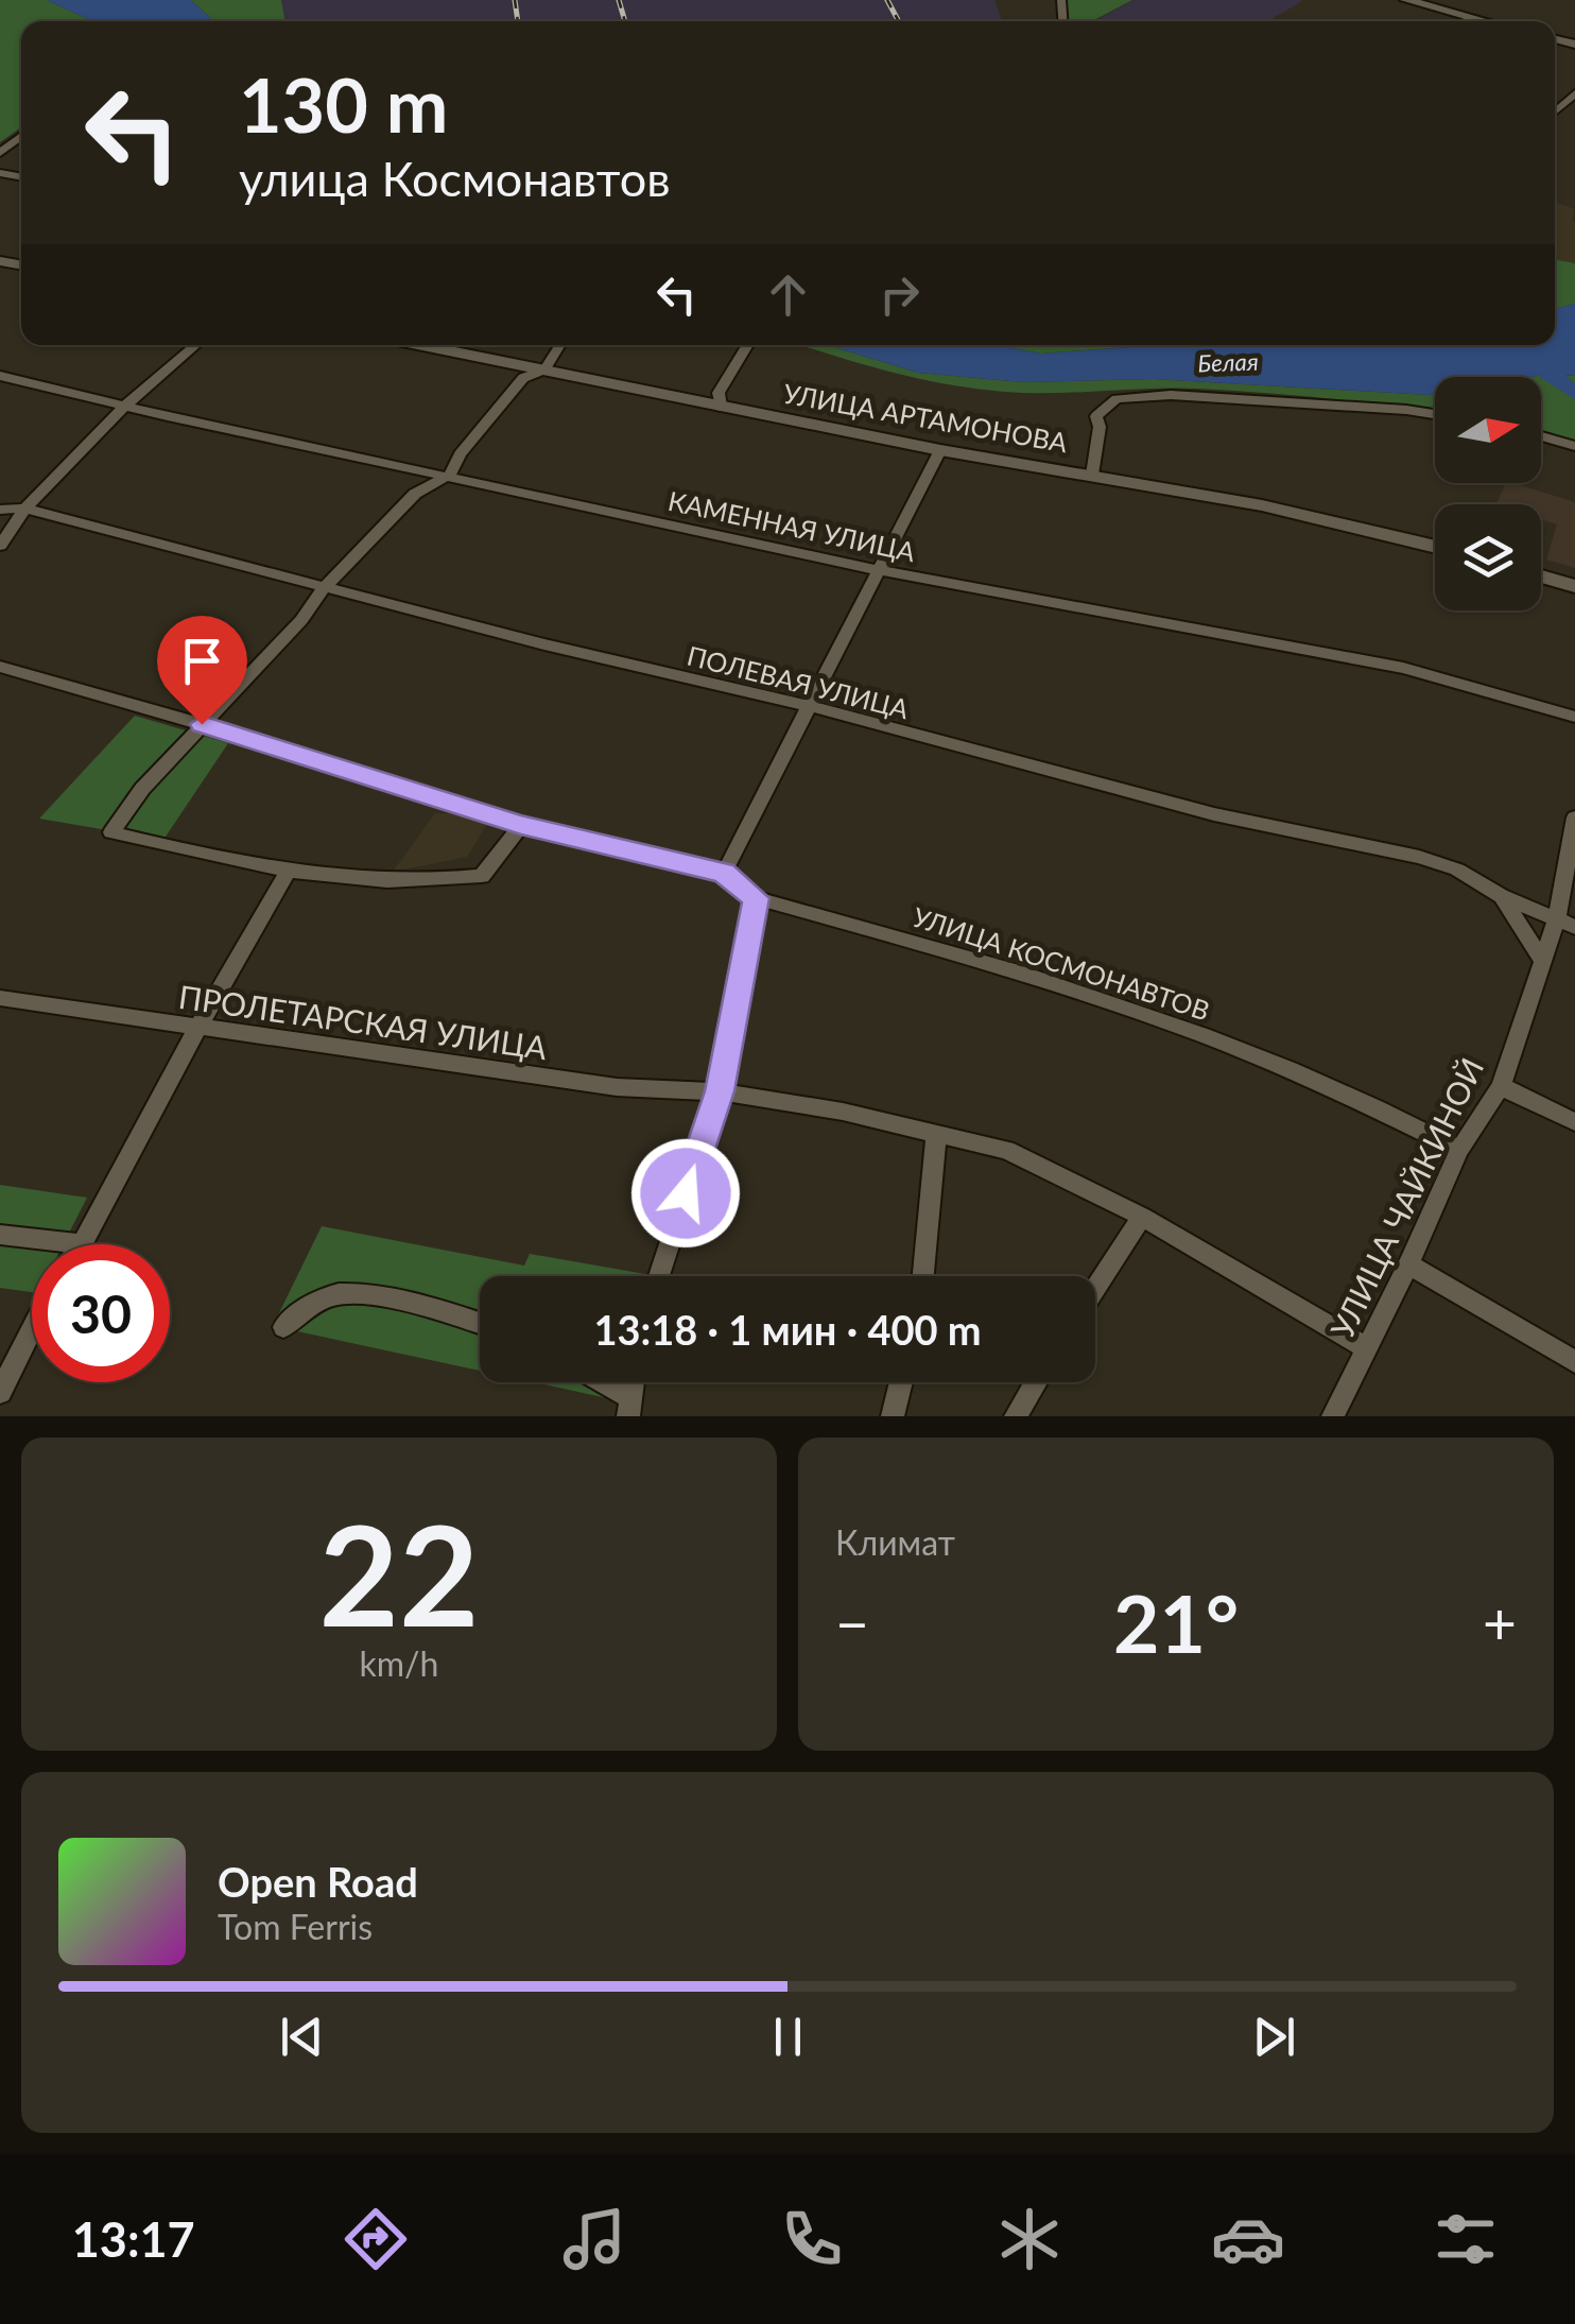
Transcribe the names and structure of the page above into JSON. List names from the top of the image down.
{
  "streets": {
    "street": [
      "УЛИЦА АРТАМОНОВА",
      "КАМЕННАЯ УЛИЦА",
      "ПОЛЕВАЯ УЛИЦА",
      "УЛИЦА КОСМОНАВТОВ",
      "ПРОЛЕТАРСКАЯ УЛИЦА",
      "УЛИЦА ЧАЙКИНОЙ"
    ]
  },
  "crossings": [
    ["ПОЛЕВАЯ УЛИЦА", "УЛИЦА ЧАЙКИНОЙ"],
    ["УЛИЦА КОСМОНАВТОВ", "УЛИЦА ЧАЙКИНОЙ"],
    ["ПРОЛЕТАРСКАЯ УЛИЦА", "УЛИЦА ЧАЙКИНОЙ"]
  ],
  "water": ["Белая"],
  "north": "right",
  "page": {
    "turn": ["130 m", "улица Космонавтов"],
    "limit": "30",
    "trip": "13:18 · 1 мин · 400 m",
    "tile": [
      ["22", "km/h"],
      "Климат"
    ],
    "heat": ["−", "21°", "+"],
    "song": ["Open Road", "Tom Ferris"],
    "tabs": "13:17"
  }
}
